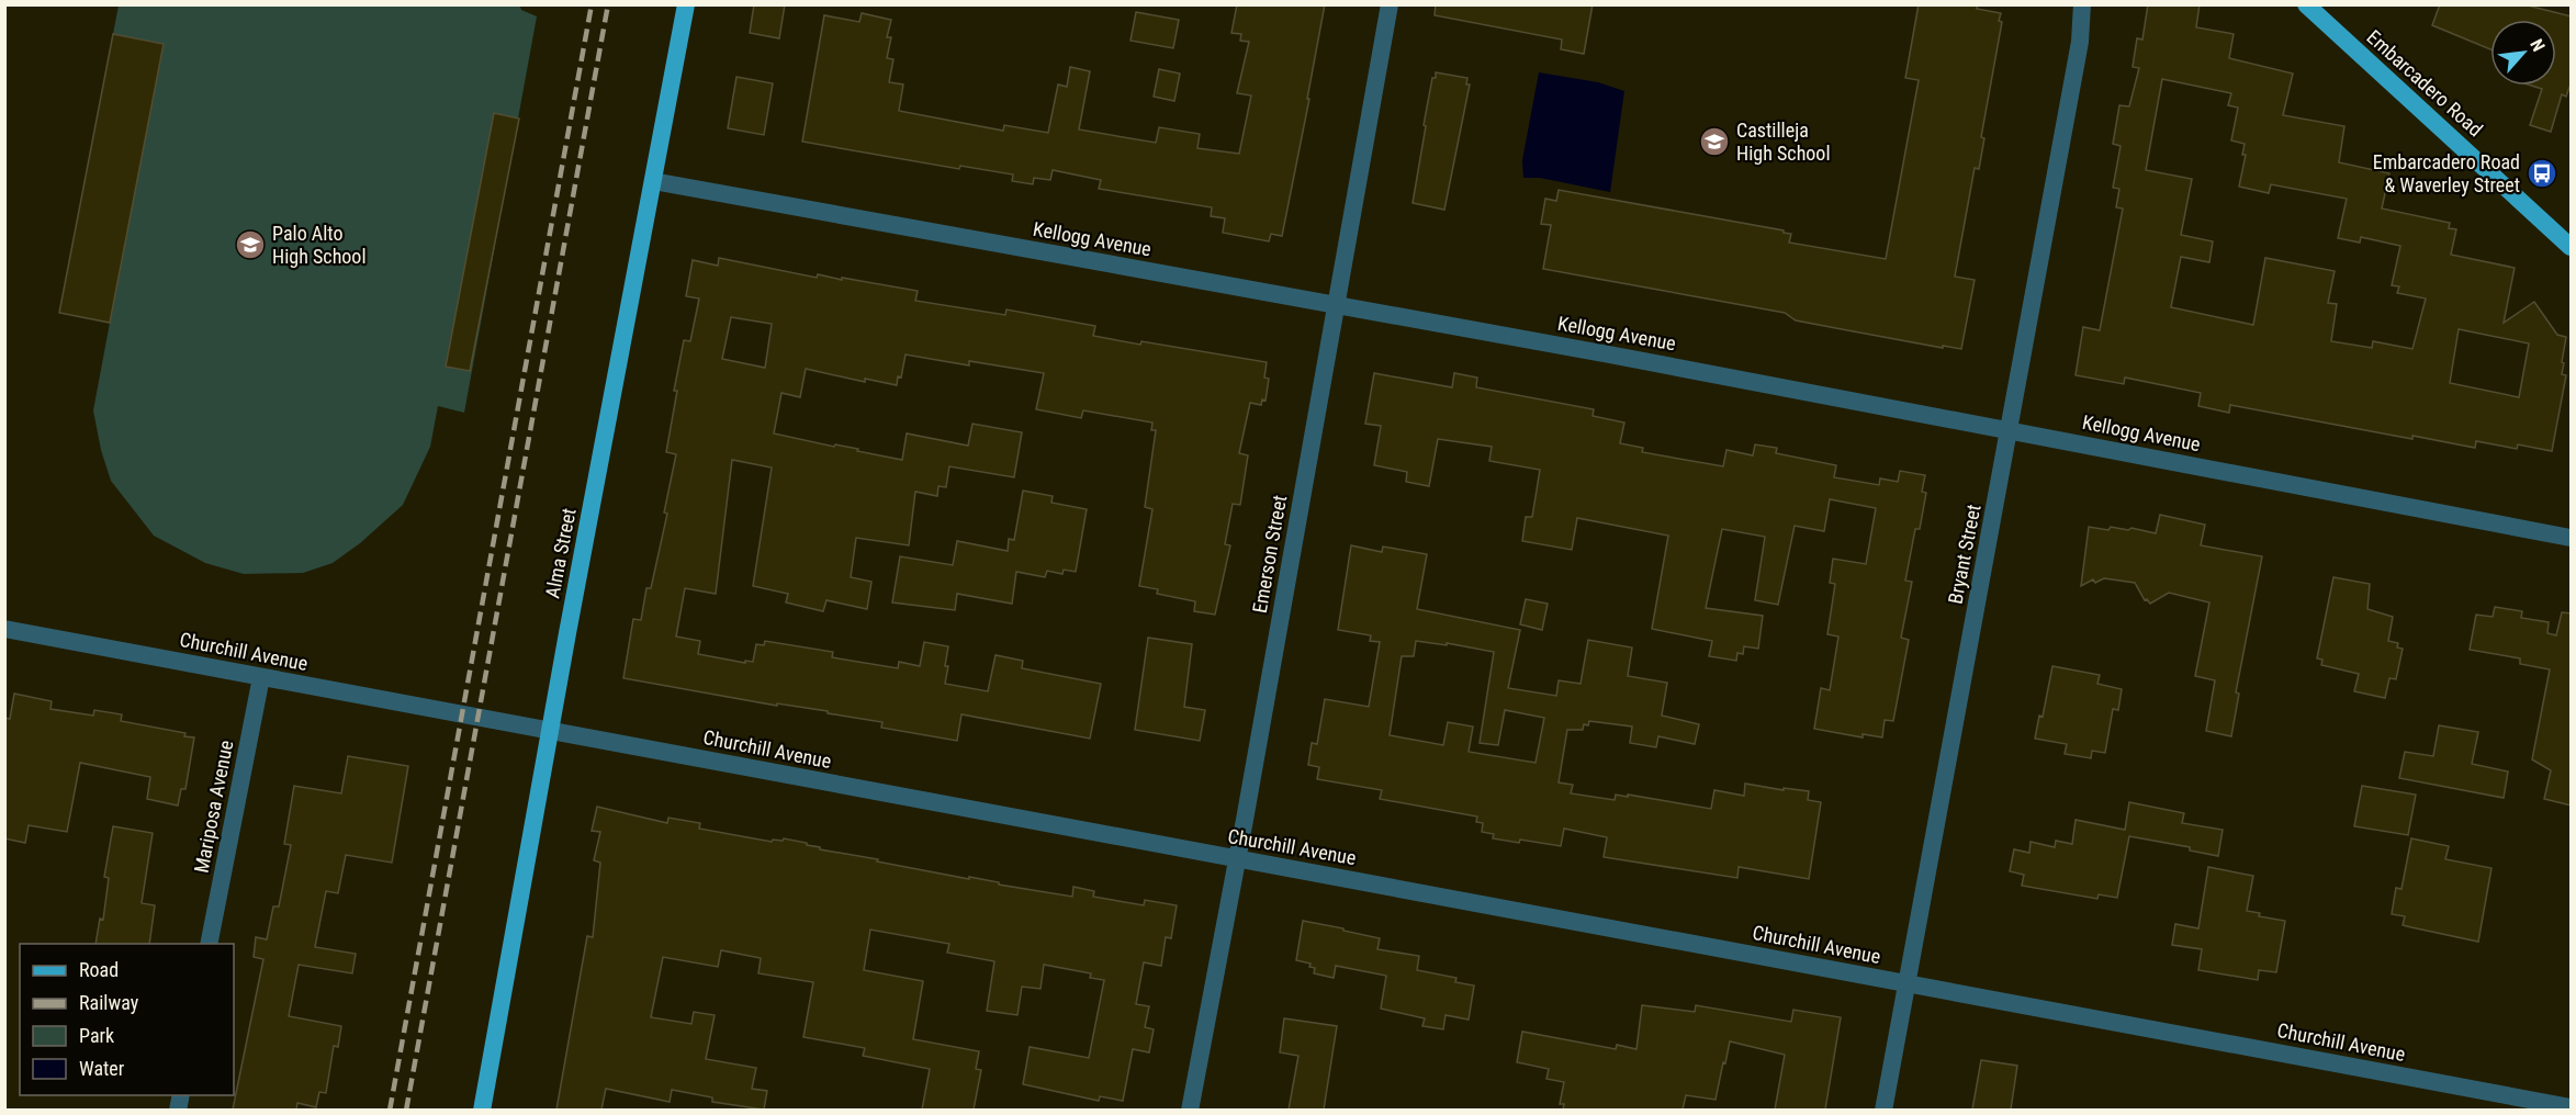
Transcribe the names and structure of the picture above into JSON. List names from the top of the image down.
{
  "streets": {
    "main road": ["Embarcadero Road", "Alma Street"],
    "street": [
      "Kellogg Avenue",
      "Emerson Street",
      "Bryant Street",
      "Churchill Avenue",
      "Mariposa Avenue"
    ]
  },
  "crossings": [
    ["Kellogg Avenue", "Alma Street"],
    ["Kellogg Avenue", "Emerson Street"],
    ["Kellogg Avenue", "Bryant Street"],
    ["Alma Street", "Churchill Avenue"],
    ["Emerson Street", "Churchill Avenue"],
    ["Bryant Street", "Churchill Avenue"],
    ["Churchill Avenue", "Mariposa Avenue"]
  ],
  "places": {
    "school or university": ["Castilleja High School", "Palo Alto High School"],
    "bus stop": ["Embarcadero Road & Waverley Street"]
  },
  "legend": [
    "Road",
    "Railway",
    "Park",
    "Water"
  ],
  "north": "top right"
}
